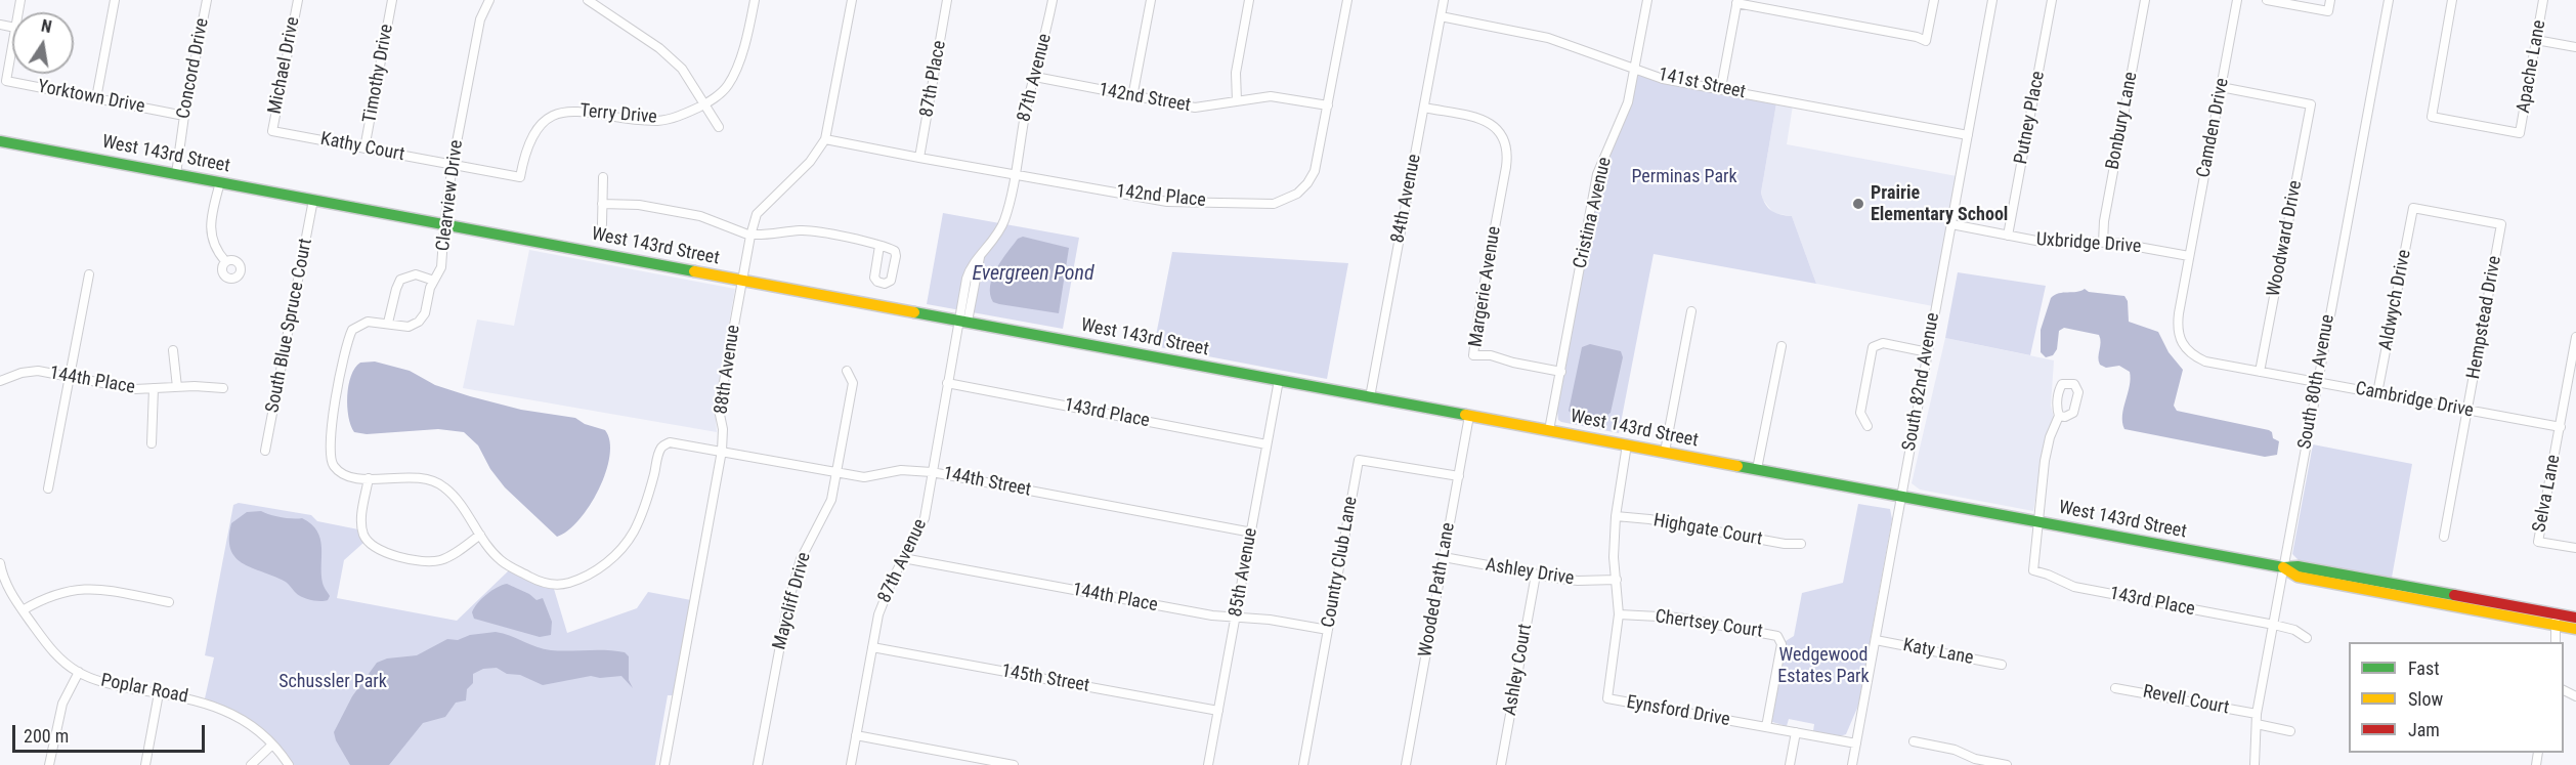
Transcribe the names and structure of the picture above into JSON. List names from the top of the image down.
{
  "streets": {
    "main road": ["West 143rd Street"],
    "street": [
      "Michael Drive",
      "Apache Lane",
      "Concord Drive",
      "Timothy Drive",
      "87th Avenue",
      "87th Place",
      "141st Street",
      "Yorktown Drive",
      "142nd Street",
      "Terry Drive",
      "Putney Place",
      "Bonbury Lane",
      "Camden Drive",
      "Kathy Court",
      "Clearview Drive",
      "142nd Place",
      "84th Avenue",
      "Cristina Avenue",
      "Woodward Drive",
      "Uxbridge Drive",
      "Margerie Avenue",
      "Aldwych Drive",
      "Hempstead Drive",
      "South Blue Spruce Court",
      "88th Avenue",
      "144th Place",
      "South 82nd Avenue",
      "South 80th Avenue",
      "Cambridge Drive",
      "143rd Place",
      "144th Street",
      "Selva Lane",
      "Highgate Court",
      "Country Club Lane",
      "85th Avenue",
      "Ashley Drive",
      "Wooded Path Lane",
      "Maycliff Drive",
      "Chertsey Court",
      "Katy Lane",
      "Ashley Court",
      "145th Street",
      "Poplar Road",
      "Revell Court",
      "Eynsford Drive"
    ]
  },
  "crossings": [
    ["Michael Drive", "Kathy Court"],
    ["Concord Drive", "Yorktown Drive"],
    ["Concord Drive", "West 143rd Street"],
    ["Timothy Drive", "Kathy Court"],
    ["87th Avenue", "142nd Street"],
    ["87th Avenue", "West 143rd Street"],
    ["87th Avenue", "142nd Place"],
    ["87th Avenue", "144th Place"],
    ["87th Avenue", "143rd Place"],
    ["87th Avenue", "144th Street"],
    ["87th Avenue", "145th Street"],
    ["87th Place", "142nd Place"],
    ["141st Street", "84th Avenue"],
    ["141st Street", "Cristina Avenue"],
    ["141st Street", "South 82nd Avenue"],
    ["142nd Street", "142nd Place"],
    ["Terry Drive", "Kathy Court"],
    ["Terry Drive", "Clearview Drive"],
    ["Putney Place", "Uxbridge Drive"],
    ["Bonbury Lane", "Uxbridge Drive"],
    ["Camden Drive", "Woodward Drive"],
    ["Camden Drive", "Uxbridge Drive"],
    ["Camden Drive", "Cambridge Drive"],
    ["Kathy Court", "Clearview Drive"],
    ["West 143rd Street", "Clearview Drive"],
    ["West 143rd Street", "84th Avenue"],
    ["West 143rd Street", "Cristina Avenue"],
    ["West 143rd Street", "South Blue Spruce Court"],
    ["West 143rd Street", "88th Avenue"],
    ["West 143rd Street", "South 82nd Avenue"],
    ["West 143rd Street", "South 80th Avenue"],
    ["West 143rd Street", "143rd Place"],
    ["West 143rd Street", "85th Avenue"],
    ["West 143rd Street", "Wooded Path Lane"],
    ["West 143rd Street", "Eynsford Drive"],
    ["Clearview Drive", "88th Avenue"],
    ["Clearview Drive", "144th Street"],
    ["142nd Place", "88th Avenue"],
    ["84th Avenue", "Margerie Avenue"],
    ["Cristina Avenue", "Margerie Avenue"],
    ["Woodward Drive", "Cambridge Drive"],
    ["Uxbridge Drive", "South 82nd Avenue"],
    ["Uxbridge Drive", "Cambridge Drive"],
    ["Aldwych Drive", "Hempstead Drive"],
    ["Aldwych Drive", "Cambridge Drive"],
    ["Hempstead Drive", "Cambridge Drive"],
    ["88th Avenue", "144th Street"],
    ["144th Place", "Country Club Lane"],
    ["144th Place", "85th Avenue"],
    ["South 82nd Avenue", "Katy Lane"],
    ["South 82nd Avenue", "Eynsford Drive"],
    ["South 80th Avenue", "Cambridge Drive"],
    ["South 80th Avenue", "143rd Place"],
    ["South 80th Avenue", "Revell Court"],
    ["Cambridge Drive", "Selva Lane"],
    ["143rd Place", "85th Avenue"],
    ["144th Street", "85th Avenue"],
    ["144th Street", "Maycliff Drive"],
    ["Highgate Court", "Eynsford Drive"],
    ["Country Club Lane", "Wooded Path Lane"],
    ["85th Avenue", "145th Street"],
    ["Ashley Drive", "Wooded Path Lane"],
    ["Ashley Drive", "Ashley Court"],
    ["Ashley Drive", "Eynsford Drive"],
    ["Chertsey Court", "Eynsford Drive"]
  ],
  "water": ["Evergreen Pond"],
  "parks": ["Perminas Park", "Wedgewood Estates Park", "Schussler Park"],
  "places": ["Prairie Elementary School"],
  "legend": ["Fast", "Slow", "Jam"],
  "scale_bar": "200 m",
  "north": "top"
}
